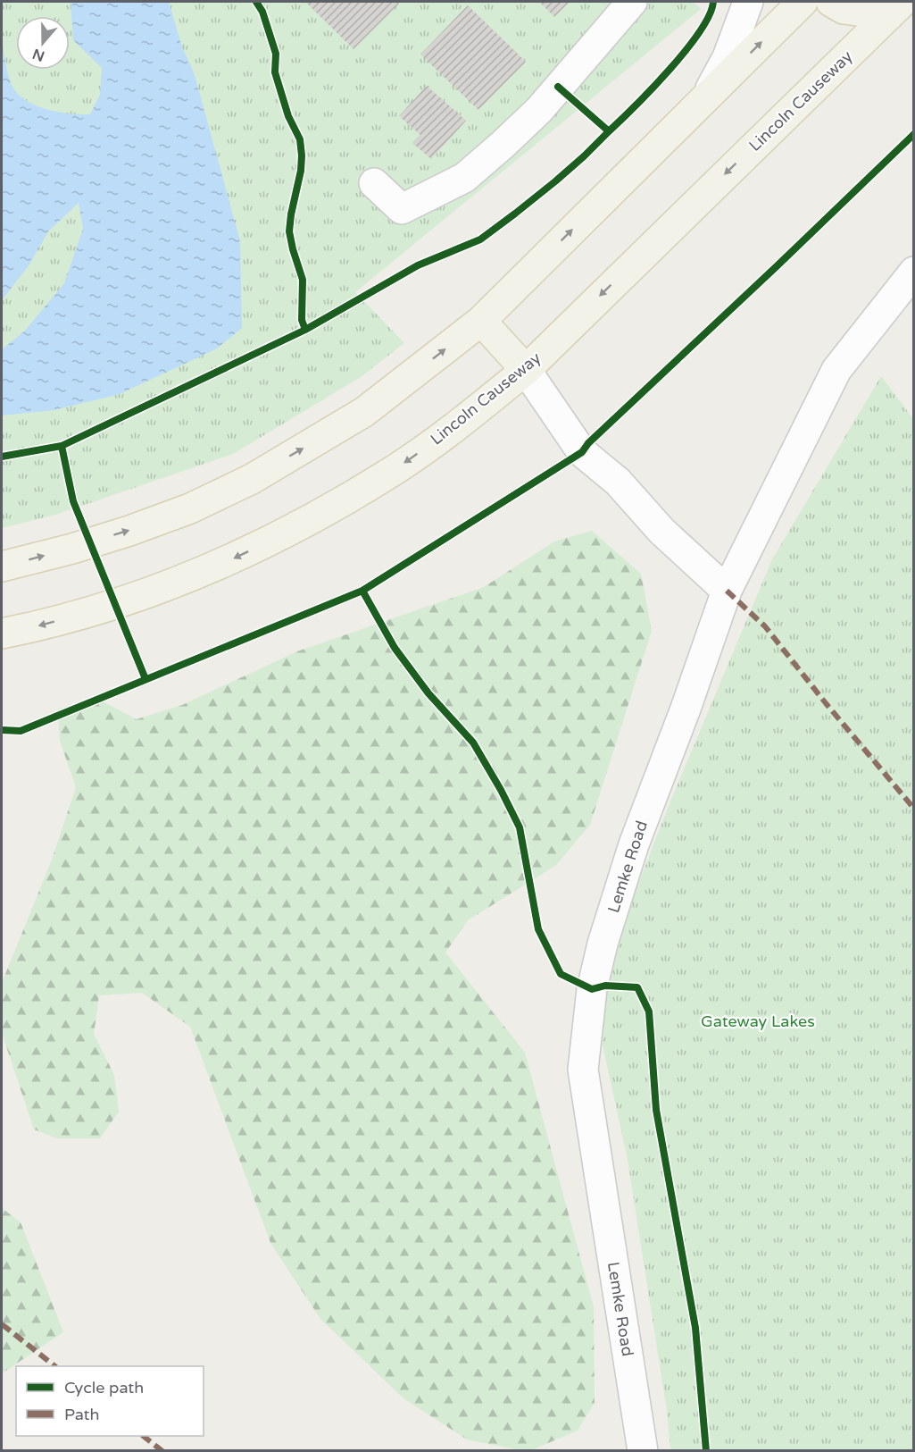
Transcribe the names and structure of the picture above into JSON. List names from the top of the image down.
{
  "streets": {
    "main road": ["Lincoln Causeway"],
    "street": ["Lemke Road"]
  },
  "parks": ["Gateway Lakes"],
  "legend": ["Cycle path", "Path"],
  "north": "bottom"
}
